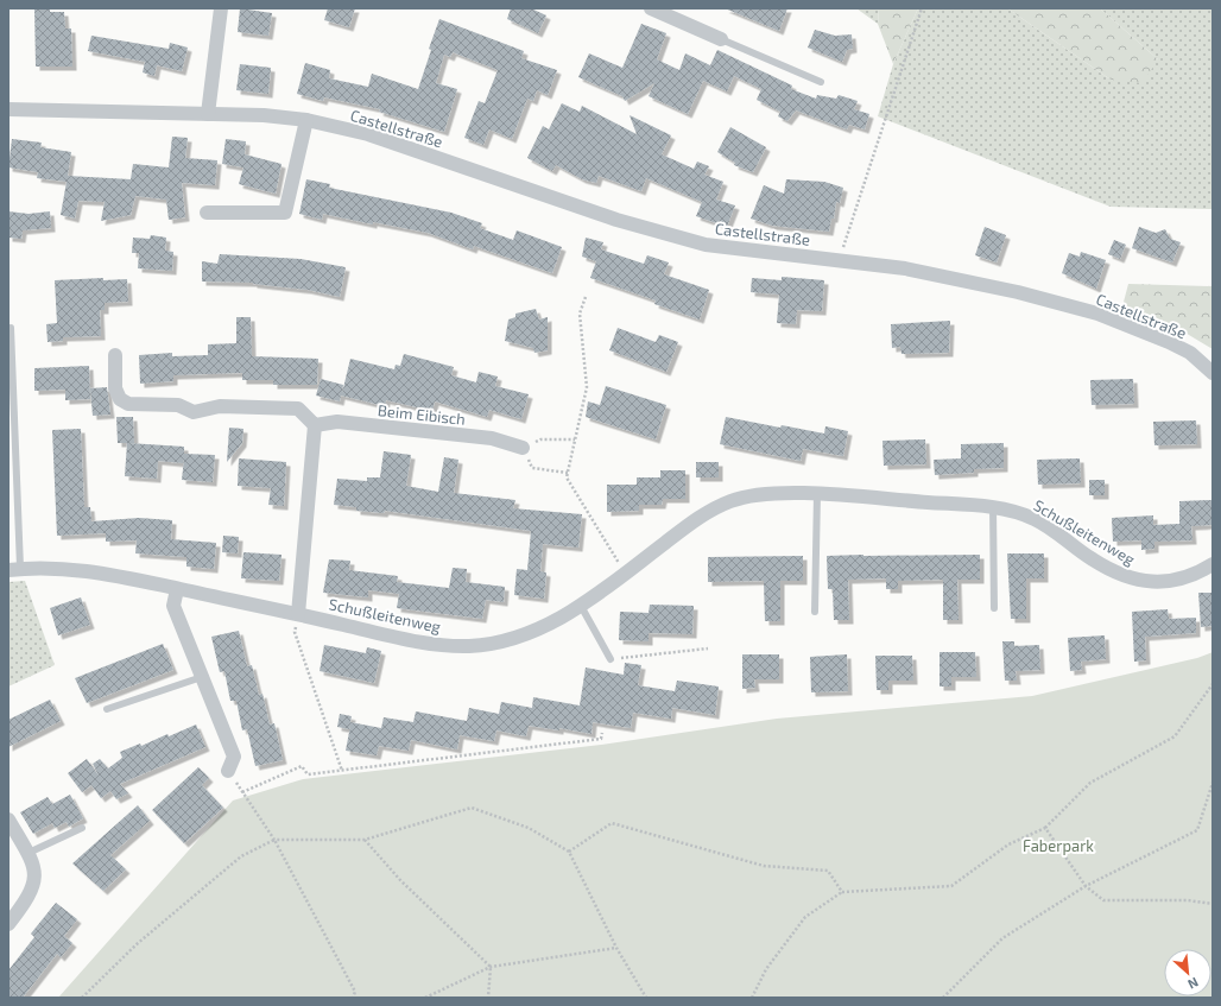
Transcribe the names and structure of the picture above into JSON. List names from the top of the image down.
{
  "streets": {
    "street": ["Castellstraße", "Beim Eibisch", "Schußleitenweg"]
  },
  "parks": ["Faberpark"],
  "north": "bottom right"
}
